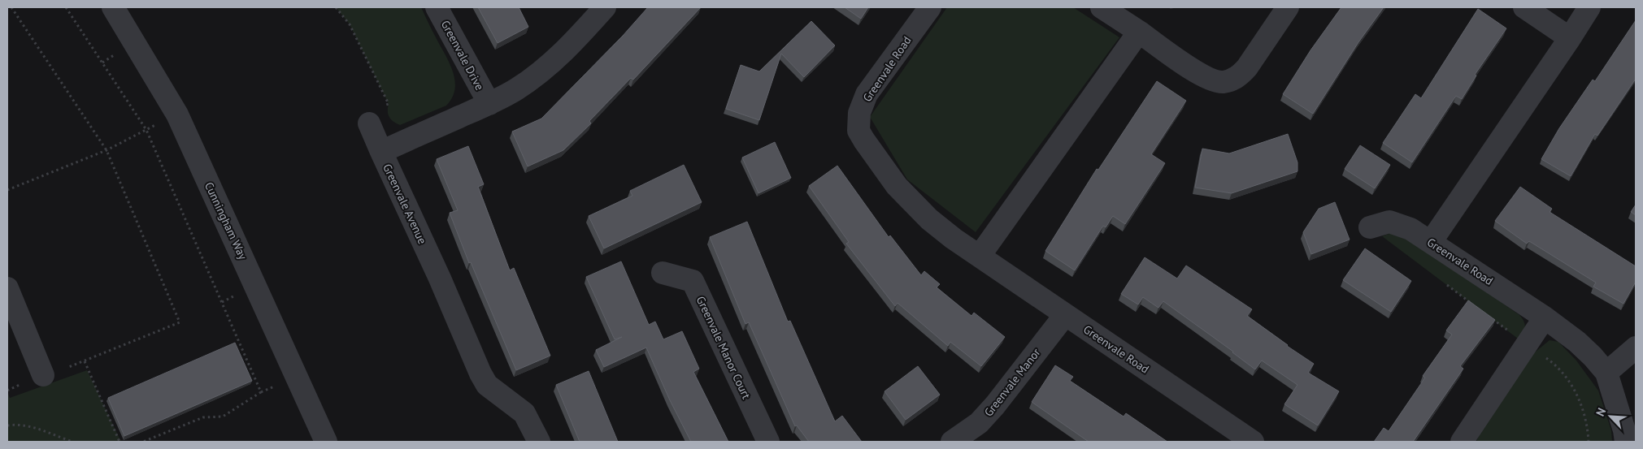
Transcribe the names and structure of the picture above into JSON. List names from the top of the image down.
{
  "streets": {
    "street": [
      "Greenvale Drive",
      "Greenvale Road",
      "Greenvale Avenue",
      "Cunningham Way",
      "Greenvale Manor Court",
      "Greenvale Manor"
    ]
  },
  "crossings": [
    ["Greenvale Drive", "Greenvale Avenue"],
    ["Greenvale Road", "Greenvale Manor"]
  ],
  "north": "top left"
}
